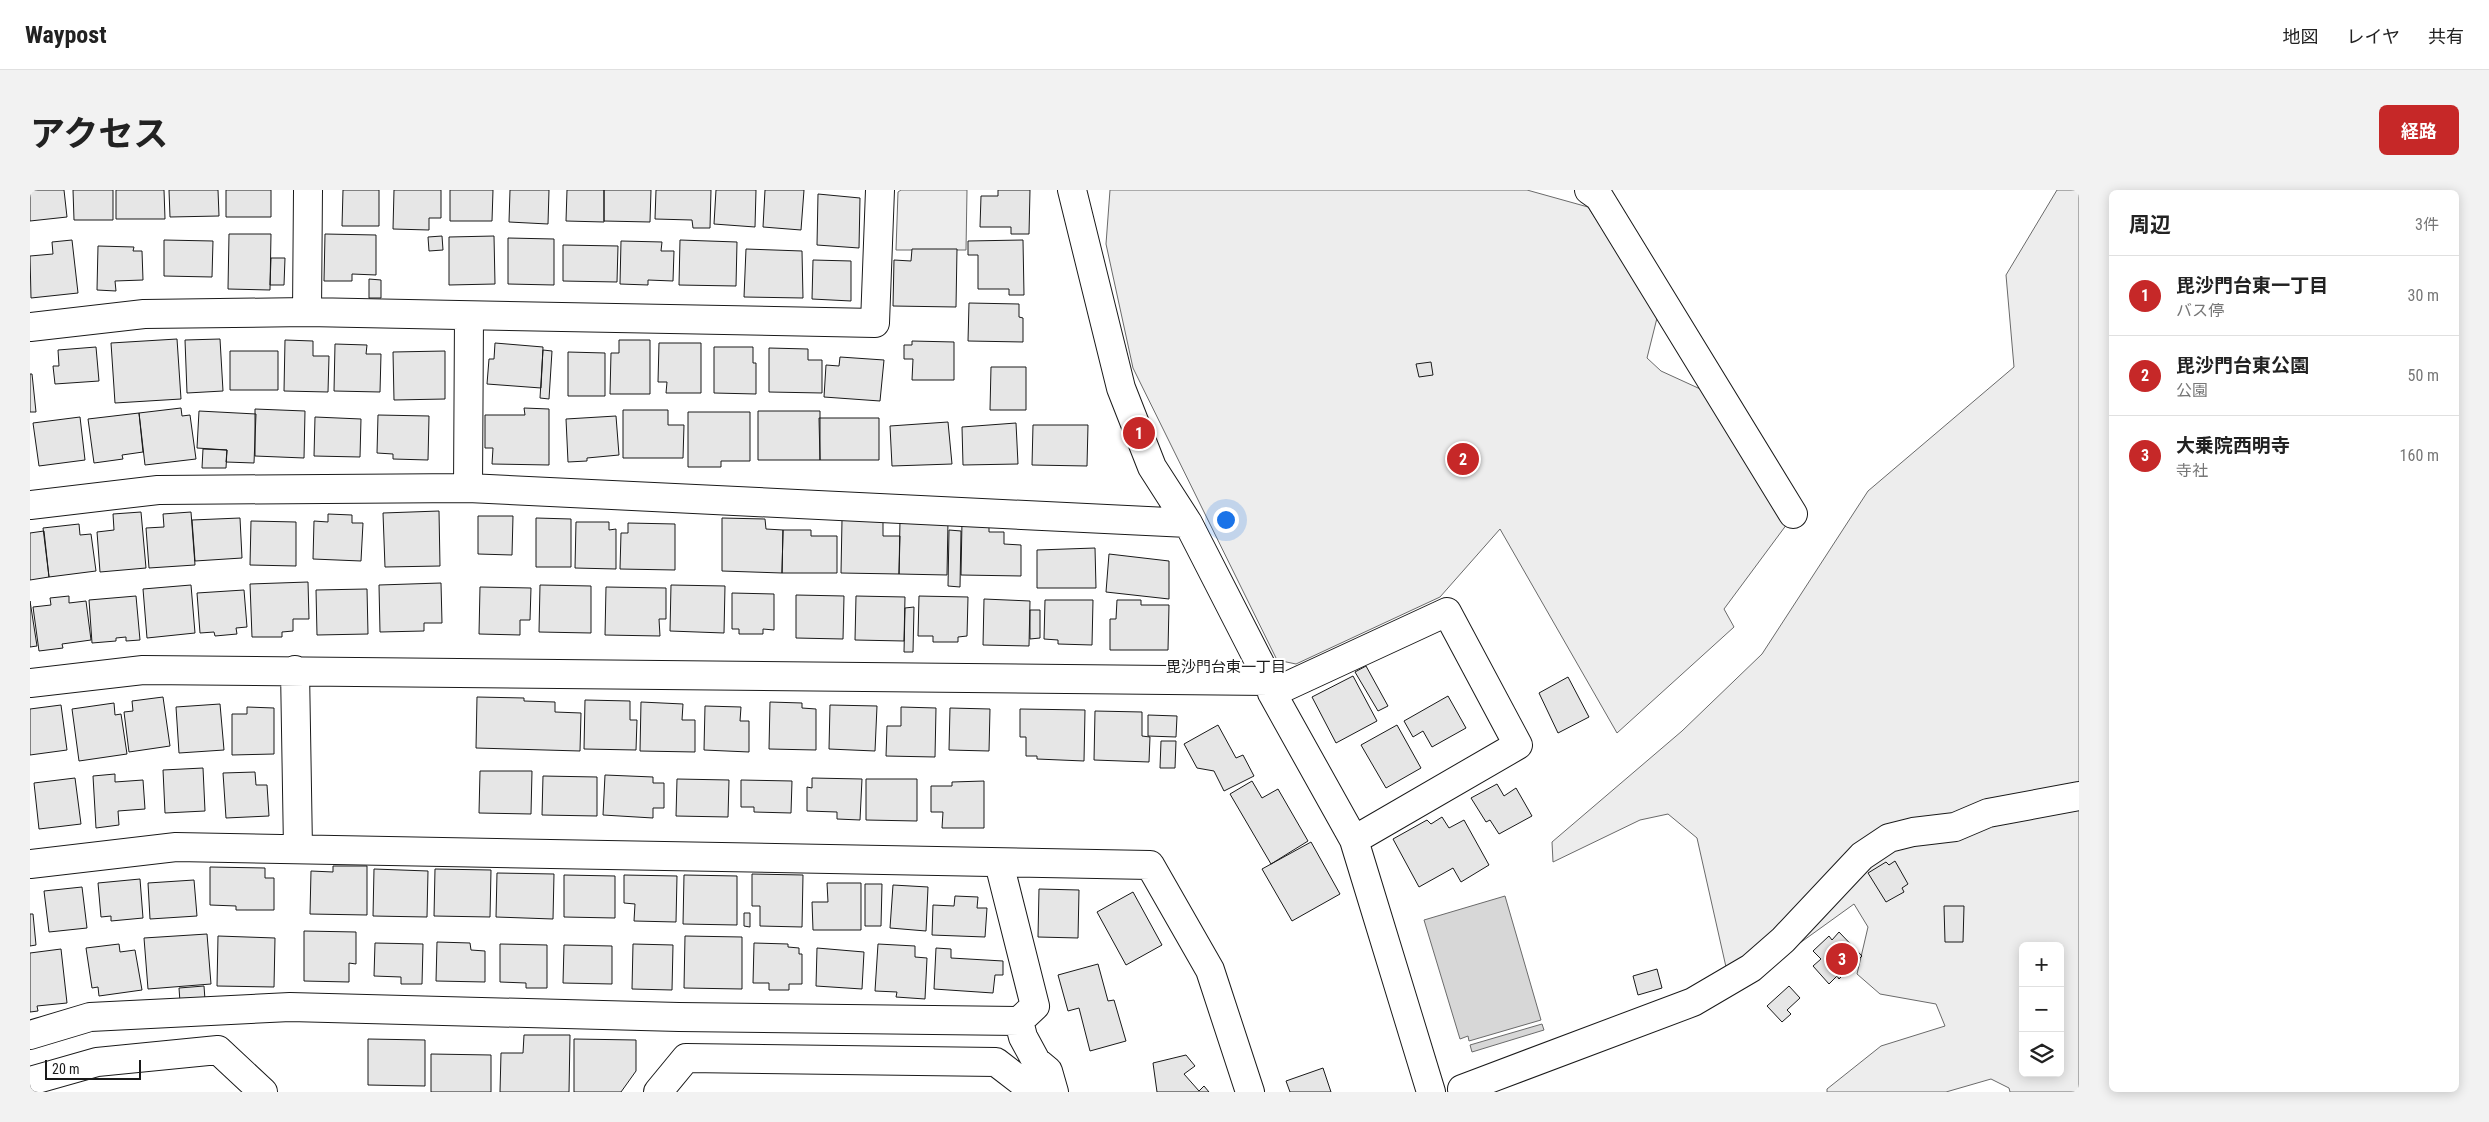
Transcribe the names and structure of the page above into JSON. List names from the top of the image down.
{
  "districts": ["毘沙門台東一丁目"],
  "scale_bar": "20 m",
  "page": {
    "header": "Waypost",
    "nav": ["地図", "レイヤ", "共有"],
    "title": "アクセス",
    "buttons": "経路",
    "heading": ["周辺", "3件"],
    "list": [
      {
        "mark": "1",
        "name": "毘沙門台東一丁目",
        "note": "バス停",
        "value": "30 m"
      },
      {
        "mark": "2",
        "name": "毘沙門台東公園",
        "note": "公園",
        "value": "50 m"
      },
      {
        "mark": "3",
        "name": "大乗院西明寺",
        "note": "寺社",
        "value": "160 m"
      }
    ],
    "pins": ["1", "2", "3"],
    "map_buttons": ["+", "−"],
    "scale": "20 m"
  }
}
